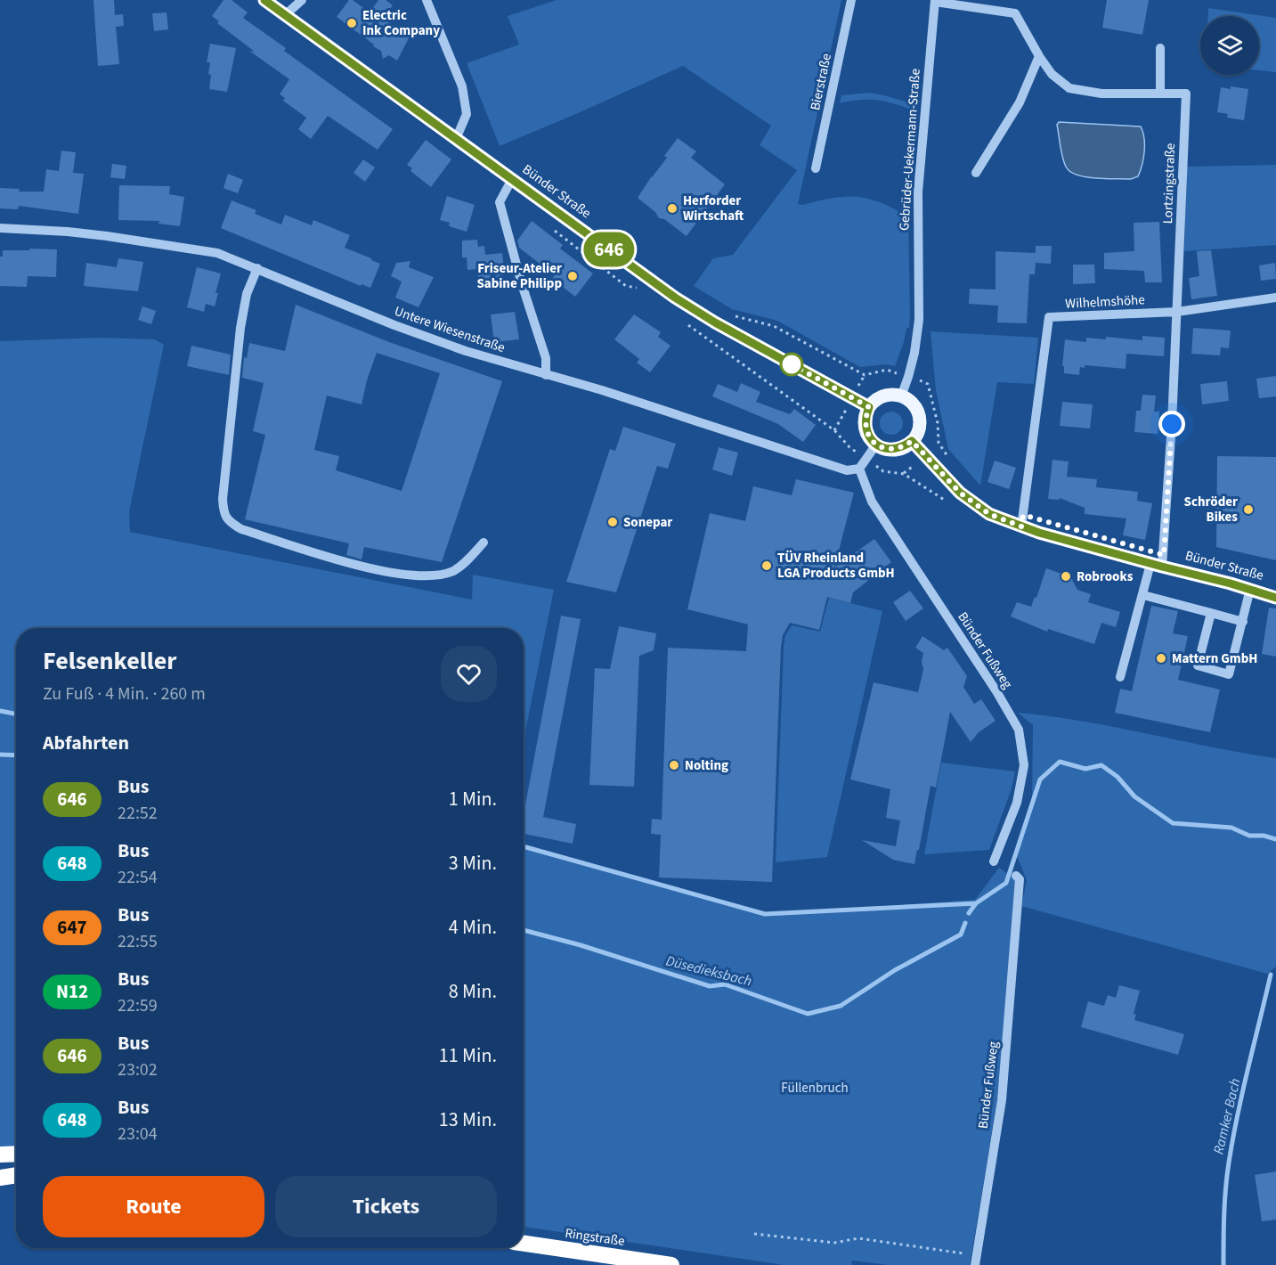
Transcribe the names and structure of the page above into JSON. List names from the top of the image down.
{
  "streets": {
    "highway": ["Ringstraße"],
    "main road": ["Bünder Straße"],
    "street": [
      "Bierstraße",
      "Gebrüder-Uekermann-Straße",
      "Lortzingstraße",
      "Wilhelmshöhe",
      "Untere Wiesenstraße",
      "Bünder Fußweg"
    ]
  },
  "crossings": [
    ["Gebrüder-Uekermann-Straße", "Lortzingstraße"],
    ["Gebrüder-Uekermann-Straße", "Bünder Straße"],
    ["Lortzingstraße", "Bünder Straße"],
    ["Lortzingstraße", "Wilhelmshöhe"],
    ["Bünder Straße", "Wilhelmshöhe"],
    ["Untere Wiesenstraße", "Bünder Fußweg"]
  ],
  "water": ["Düsedieksbach", "Ramker Bach"],
  "parks": ["Füllenbruch"],
  "places": [
    "Electric Ink Company",
    "Herforder Wirtschaft",
    "Friseur-Atelier Sabine Philipp",
    "Schröder Bikes",
    "Sonepar",
    "TÜV Rheinland LGA Products GmbH",
    "Robrooks",
    "Mattern GmbH",
    "Nolting"
  ],
  "lines": ["bus line 646"],
  "page": {
    "on_map": "646",
    "heading": [
      ["Felsenkeller", "Zu Fuß · 4 Min. · 260 m"],
      "Abfahrten"
    ],
    "list": [
      {
        "mark": "646",
        "name": "Bus",
        "note": "22:52",
        "value": "1 Min."
      },
      {
        "mark": "648",
        "name": "Bus",
        "note": "22:54",
        "value": "3 Min."
      },
      {
        "mark": "647",
        "name": "Bus",
        "note": "22:55",
        "value": "4 Min."
      },
      {
        "mark": "N12",
        "name": "Bus",
        "note": "22:59",
        "value": "8 Min."
      },
      {
        "mark": "646",
        "name": "Bus",
        "note": "23:02",
        "value": "11 Min."
      },
      {
        "mark": "648",
        "name": "Bus",
        "note": "23:04",
        "value": "13 Min."
      }
    ],
    "buttons": ["Route", "Tickets"]
  }
}
